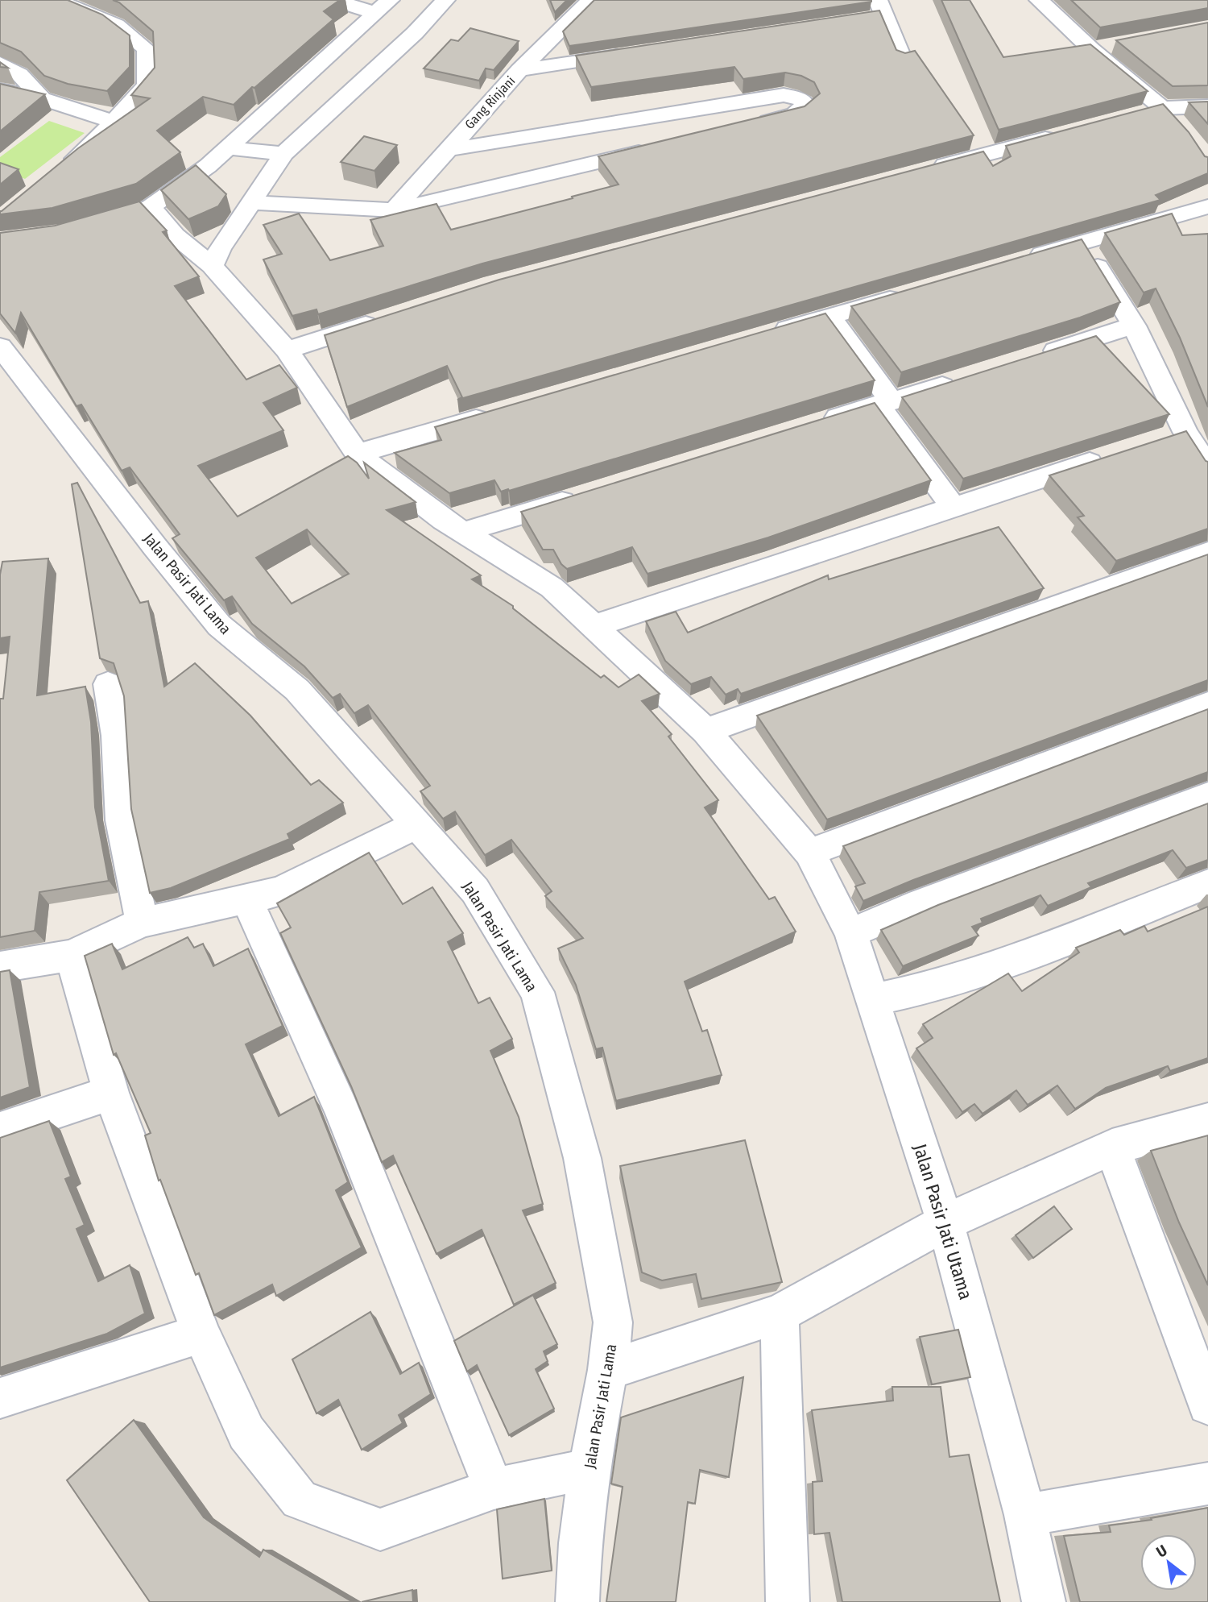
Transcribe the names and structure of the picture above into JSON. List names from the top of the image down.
{
  "streets": {
    "street": ["Gang Rinjani", "Jalan Pasir Jati Lama", "Jalan Pasir Jati Utama"]
  },
  "north": "top left"
}
